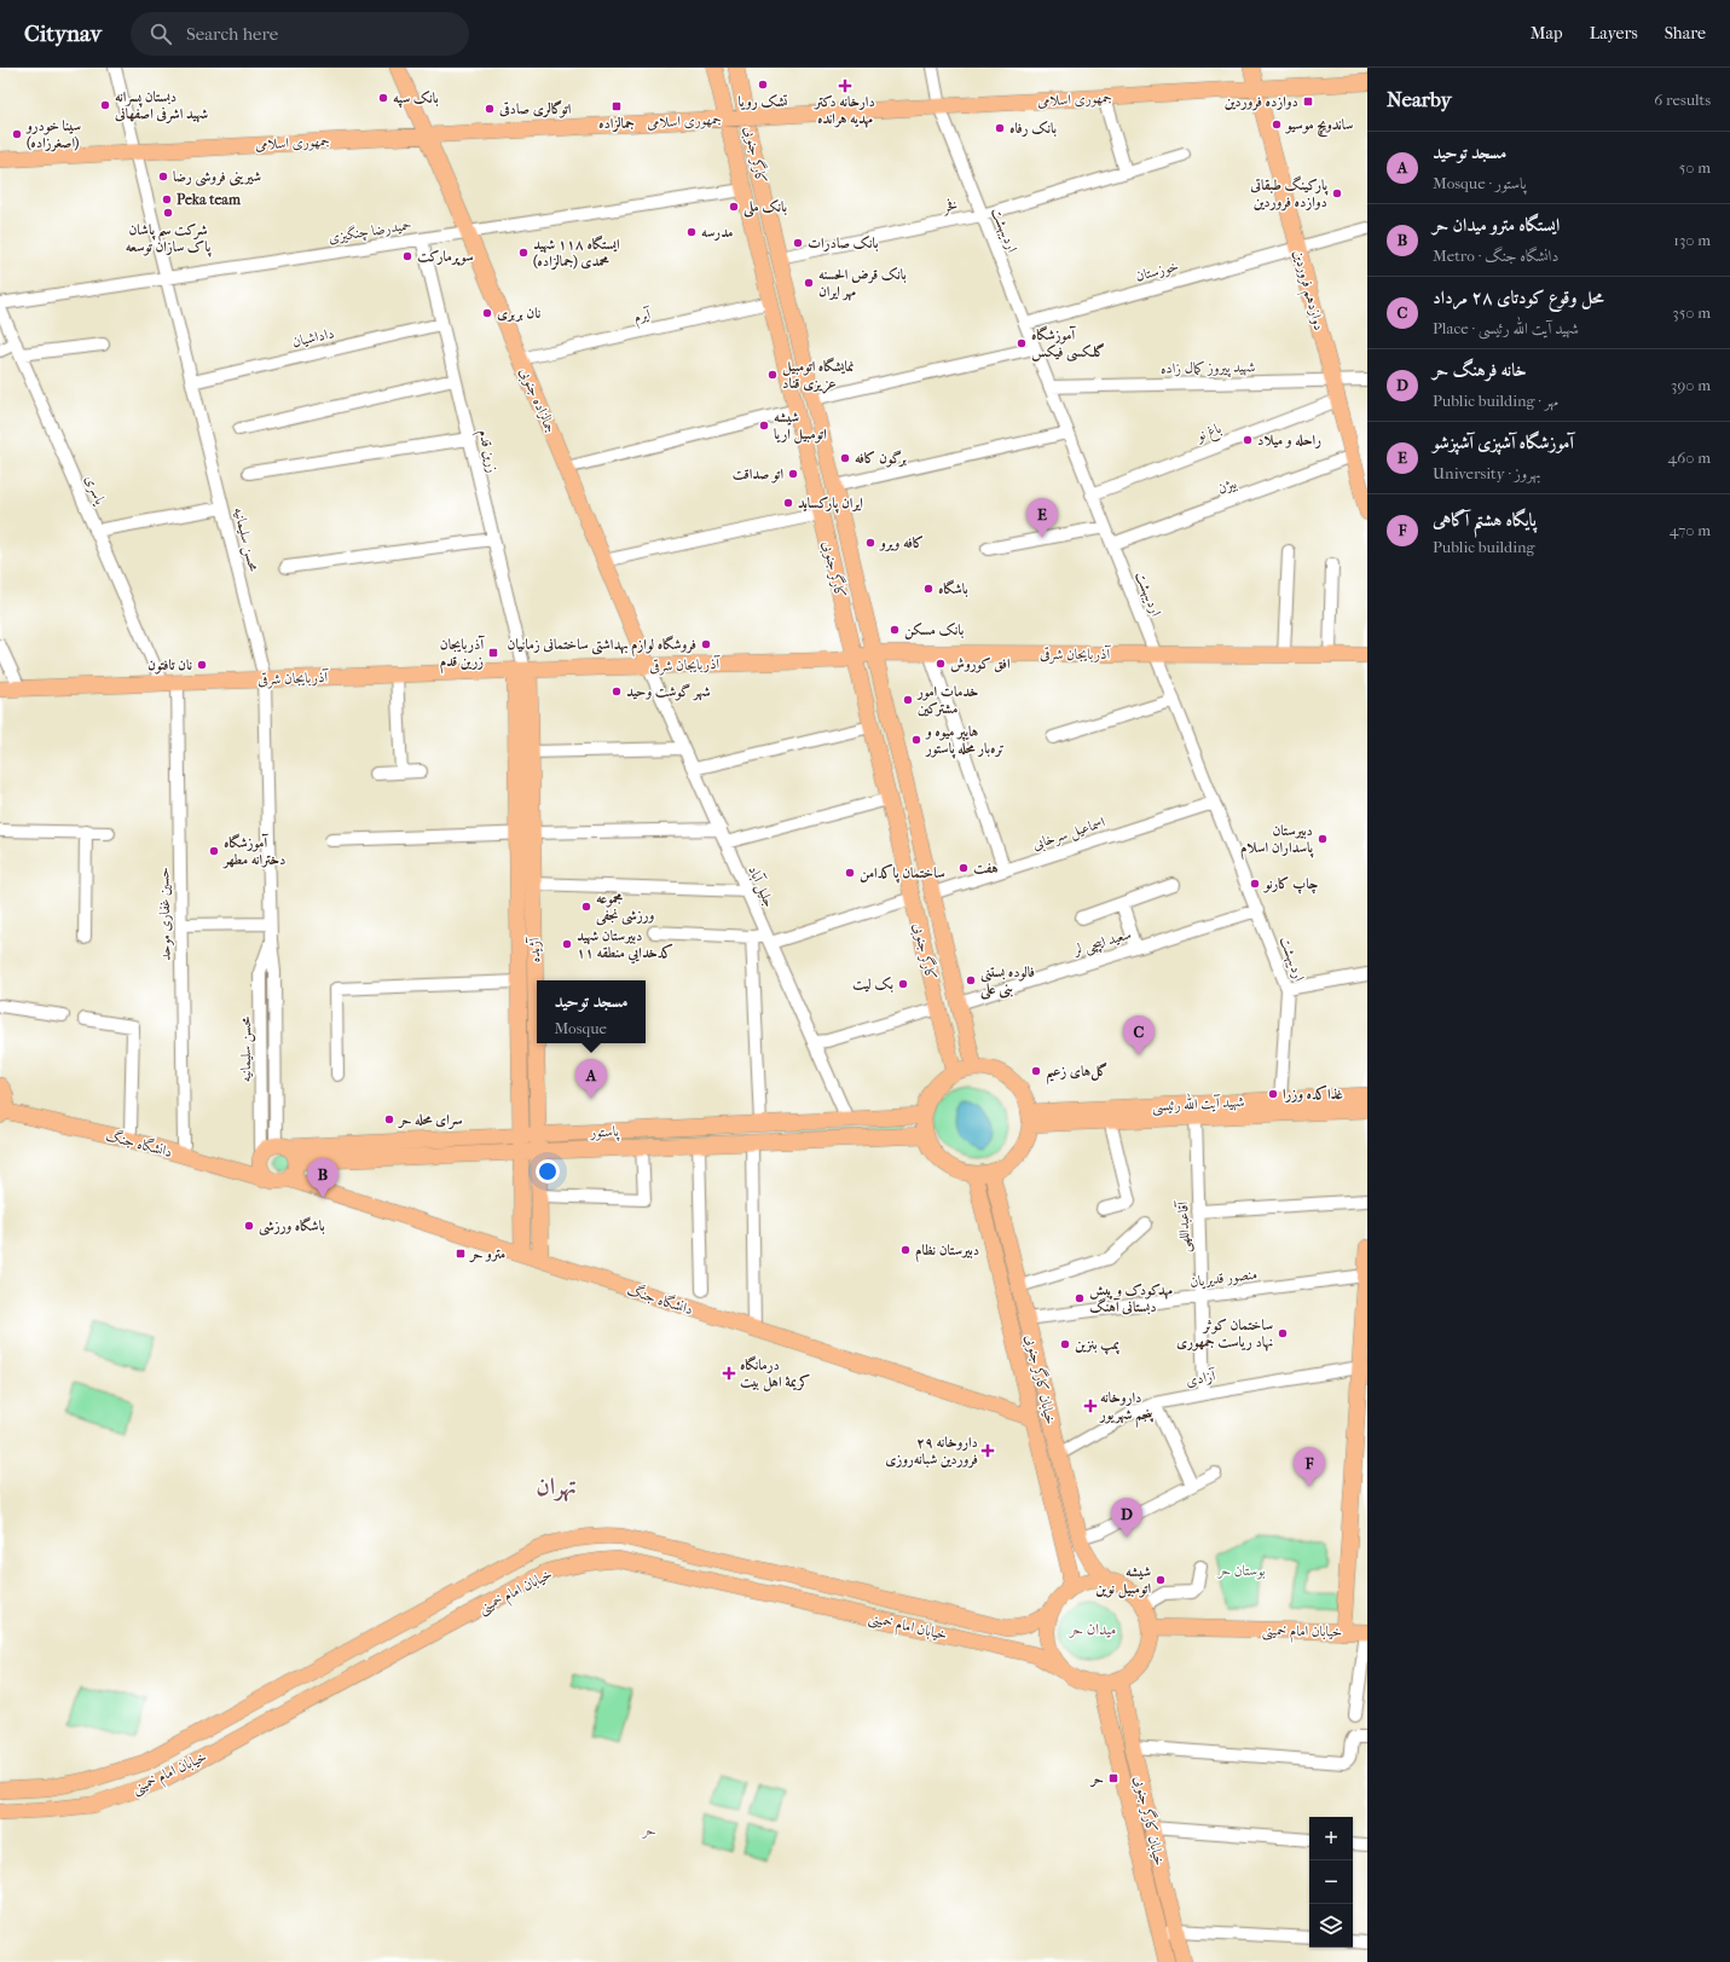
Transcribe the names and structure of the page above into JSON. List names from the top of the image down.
{
  "streets": {
    "main road": [
      "جمهوری اسلامی",
      "کارگر جنوبی",
      "دوازدهم فروردین",
      "جمالزاده جنوبی",
      "آذربایجان شرقی",
      "آژیده",
      "شهید آیت الله رئیسی",
      "پاستور",
      "دانشگاه جنگ",
      "خیابان کارگر جنوبی",
      "خیابان امام خمینی"
    ],
    "street": [
      "فخر",
      "اردیبهشت",
      "حمیدرضا چنگیزی",
      "خوزستان",
      "آیرم",
      "داداشیان",
      "شهید پیروز کمال زاده",
      "باغ نو",
      "زرین قدم",
      "بیژن",
      "یاسری",
      "محسن سلیمانیه",
      "اسماعیل سرخابی",
      "جلیل آباد",
      "حسین غفاری موحد",
      "سعید ایپچی لر",
      "آقاعبداللهی",
      "منصور قدیریان",
      "آزادی"
    ]
  },
  "crossings": [
    ["جمهوری اسلامی", "کارگر جنوبی"],
    ["جمهوری اسلامی", "اردیبهشت"],
    ["جمهوری اسلامی", "دوازدهم فروردین"],
    ["جمهوری اسلامی", "جمالزاده جنوبی"],
    ["جمهوری اسلامی", "محسن سلیمانیه"],
    ["کارگر جنوبی", "فخر"],
    ["کارگر جنوبی", "حمیدرضا چنگیزی"],
    ["کارگر جنوبی", "آیرم"],
    ["کارگر جنوبی", "آذربایجان شرقی"],
    ["کارگر جنوبی", "اسماعیل سرخابی"],
    ["کارگر جنوبی", "سعید ایپچی لر"],
    ["کارگر جنوبی", "شهید آیت الله رئیسی"],
    ["کارگر جنوبی", "پاستور"],
    ["کارگر جنوبی", "خیابان کارگر جنوبی"],
    ["فخر", "اردیبهشت"],
    ["اردیبهشت", "خوزستان"],
    ["اردیبهشت", "شهید پیروز کمال زاده"],
    ["اردیبهشت", "باغ نو"],
    ["اردیبهشت", "بیژن"],
    ["اردیبهشت", "آذربایجان شرقی"],
    ["اردیبهشت", "اسماعیل سرخابی"],
    ["اردیبهشت", "سعید ایپچی لر"],
    ["اردیبهشت", "شهید آیت الله رئیسی"],
    ["حمیدرضا چنگیزی", "جمالزاده جنوبی"],
    ["حمیدرضا چنگیزی", "زرین قدم"],
    ["حمیدرضا چنگیزی", "محسن سلیمانیه"],
    ["خوزستان", "دوازدهم فروردین"],
    ["دوازدهم فروردین", "شهید پیروز کمال زاده"],
    ["دوازدهم فروردین", "باغ نو"],
    ["دوازدهم فروردین", "بیژن"],
    ["آیرم", "جمالزاده جنوبی"],
    ["داداشیان", "زرین قدم"],
    ["داداشیان", "محسن سلیمانیه"],
    ["جمالزاده جنوبی", "آذربایجان شرقی"],
    ["جمالزاده جنوبی", "جلیل آباد"],
    ["زرین قدم", "آذربایجان شرقی"],
    ["زرین قدم", "آژیده"],
    ["یاسری", "آذربایجان شرقی"],
    ["محسن سلیمانیه", "آذربایجان شرقی"],
    ["محسن سلیمانیه", "پاستور"],
    ["محسن سلیمانیه", "دانشگاه جنگ"],
    ["آذربایجان شرقی", "جلیل آباد"],
    ["آذربایجان شرقی", "حسین غفاری موحد"],
    ["آذربایجان شرقی", "آژیده"],
    ["جلیل آباد", "پاستور"],
    ["حسین غفاری موحد", "دانشگاه جنگ"],
    ["آژیده", "پاستور"],
    ["آژیده", "دانشگاه جنگ"],
    ["شهید آیت الله رئیسی", "پاستور"],
    ["شهید آیت الله رئیسی", "آقاعبداللهی"],
    ["شهید آیت الله رئیسی", "خیابان کارگر جنوبی"],
    ["پاستور", "دانشگاه جنگ"],
    ["پاستور", "خیابان کارگر جنوبی"],
    ["دانشگاه جنگ", "خیابان کارگر جنوبی"],
    ["آقاعبداللهی", "منصور قدیریان"],
    ["آقاعبداللهی", "آزادی"],
    ["منصور قدیریان", "خیابان کارگر جنوبی"],
    ["آزادی", "خیابان کارگر جنوبی"],
    ["خیابان کارگر جنوبی", "خیابان امام خمینی"]
  ],
  "districts": ["تهران", "میدان حر", "حر"],
  "parks": ["بوستان حر"],
  "places": {
    "other": [
      "تشک رویا",
      "بانک سپه",
      "دبستان پسرانه شهید اشرفی اصفهانی",
      "اتوگالری صادقی",
      "ساندویچ موسیو",
      "بانک رفاه",
      "سینا خودرو (اصغرزاده)",
      "شیرینی فروشی رضا",
      "پارکینگ طبقاتی دوازده فروردین",
      "Peka team",
      "بانک ملی",
      "شرکت سم پاشان پاک سازان توسعه",
      "مدرسه",
      "بانک صادرات",
      "ایستگاه ۱۱۸ شهید محمدی (جمالزاده)",
      "سوپرمارکت",
      "بانک قرض الحسنه مهر ایران",
      "نان بربری",
      "آموزشگاه گلکسی فیکس",
      "نمایشگاه اتومبیل عزیزی قناد",
      "شیشه اتومبیل اریا",
      "راحله و میلاد",
      "برگون کافه",
      "اتو صداقت",
      "ایران پارکساید",
      "کافه ویرو",
      "باشگاه",
      "بانک مسکن",
      "فروشگاه لوازم بهداشتی ساختمانی زمانیان",
      "افق کوروش",
      "نان تافتون",
      "شهر گوشت وحید",
      "خدمات امور مشترکین",
      "هایپر میوه و تره‌بار محله پاستور",
      "دبیرستان پاسداران اسلام",
      "آموزشگاه دخترانه مطهر",
      "هفت",
      "ساختمان پاکدامن",
      "چاپ کارنو",
      "مجموعه ورزشی نجفی",
      "دبيرستان شهيد كدخدايي منطقه ١١",
      "فالوده بستنی بنی علی",
      "بک لیت",
      "گل‌های زعیم",
      "غذاکده وزرا",
      "سرای محله حر",
      "باشگاه ورزشی",
      "دبیرستان نظام",
      "مهدکودک و پیش دبستانی آهنگ",
      "ساختمان کوثر نهاد ریاست جمهوری",
      "پمپ بنزین",
      "شیشه اتومبیل نوین"
    ],
    "health": [
      "دارخانه دکتر مهدیه هرانده",
      "درمانگاه کریمهٔ اهل بیت",
      "داروخانه پنجم شهریور",
      "داروخانه ۲۹ فروردین شبانه‌روزی"
    ],
    "transit": [
      "دوازده فروردین",
      "جمالزاده",
      "آذربایجان زرین قدم",
      "مترو حر",
      "حر"
    ]
  },
  "page": {
    "header": "Citynav",
    "search": "Search here",
    "nav": ["Map", "Layers", "Share"],
    "heading": ["Nearby", "6 results"],
    "list": [
      {
        "mark": "A",
        "name": "مسجد توحید",
        "note": "Mosque · پاستور",
        "value": "50 m"
      },
      {
        "mark": "B",
        "name": "ایستگاه مترو میدان حر",
        "note": "Metro · دانشگاه جنگ",
        "value": "130 m"
      },
      {
        "mark": "C",
        "name": "محل وقوع کودتای ۲۸ مرداد",
        "note": "Place · شهید آیت الله رئیسی",
        "value": "350 m"
      },
      {
        "mark": "D",
        "name": "خانه فرهنگ حر",
        "note": "Public building · مهر",
        "value": "390 m"
      },
      {
        "mark": "E",
        "name": "آموزشگاه آشپزی آشپزشو",
        "note": "University · بهروز",
        "value": "460 m"
      },
      {
        "mark": "F",
        "name": "پایگاه هشتم آگاهی",
        "note": "Public building",
        "value": "470 m"
      }
    ],
    "pins": [
      "E",
      "C",
      "A",
      "B",
      "F",
      "D"
    ],
    "popup": ["مسجد توحید", "Mosque"],
    "map_buttons": ["+", "−"]
  }
}
